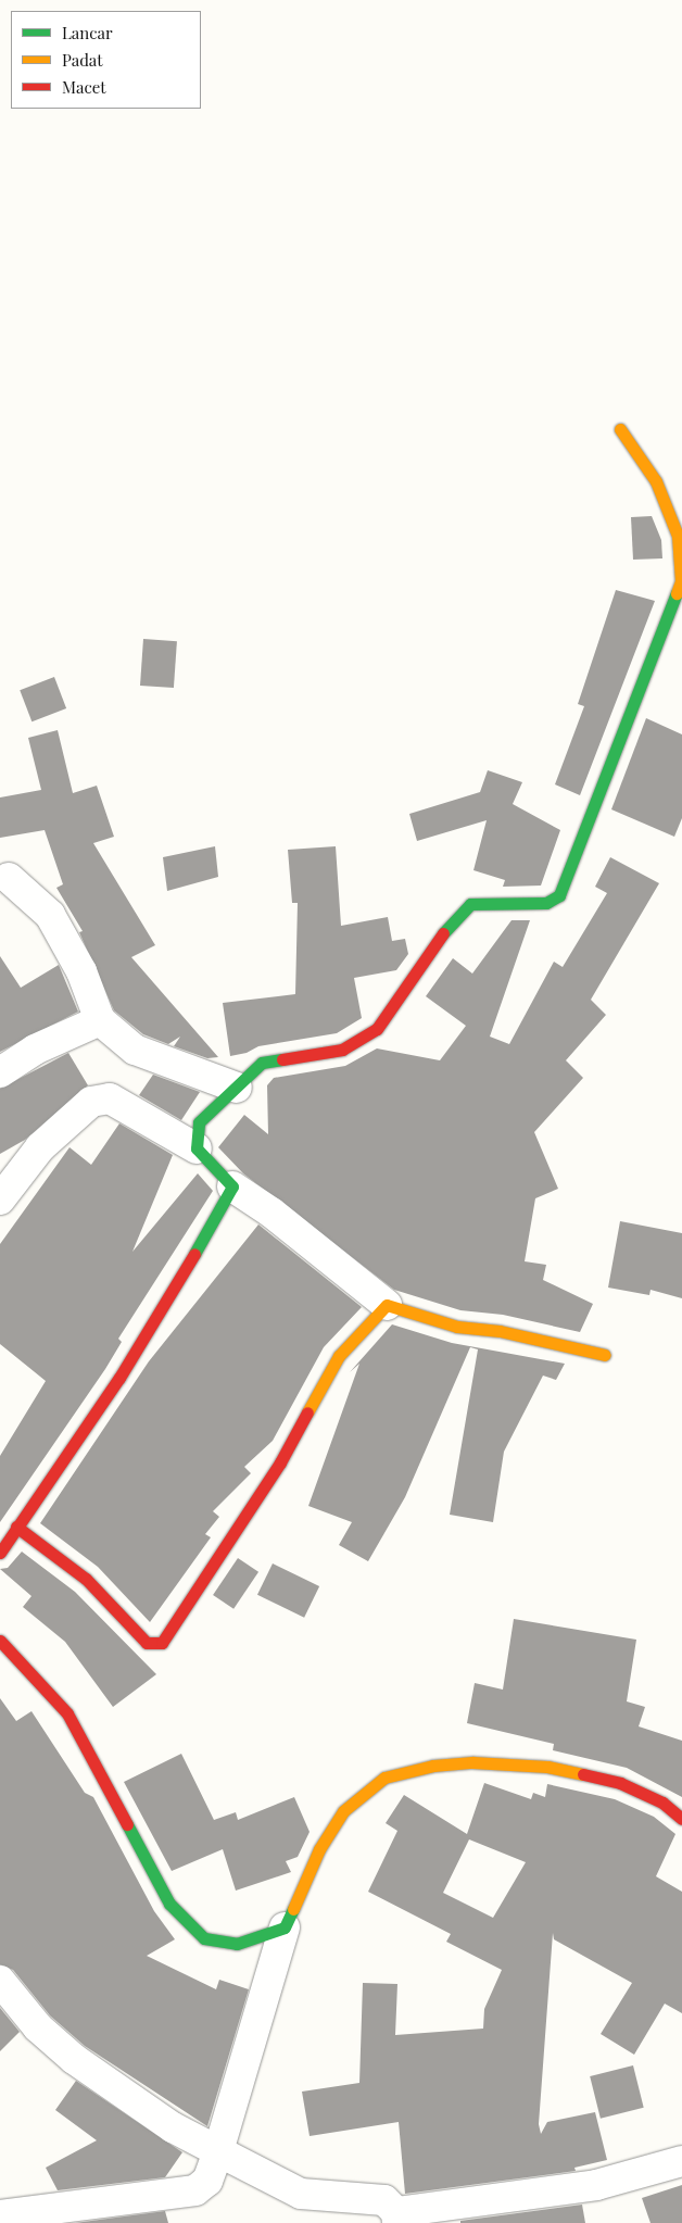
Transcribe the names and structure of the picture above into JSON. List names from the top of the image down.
{
  "legend": ["Lancar", "Padat", "Macet"]
}
